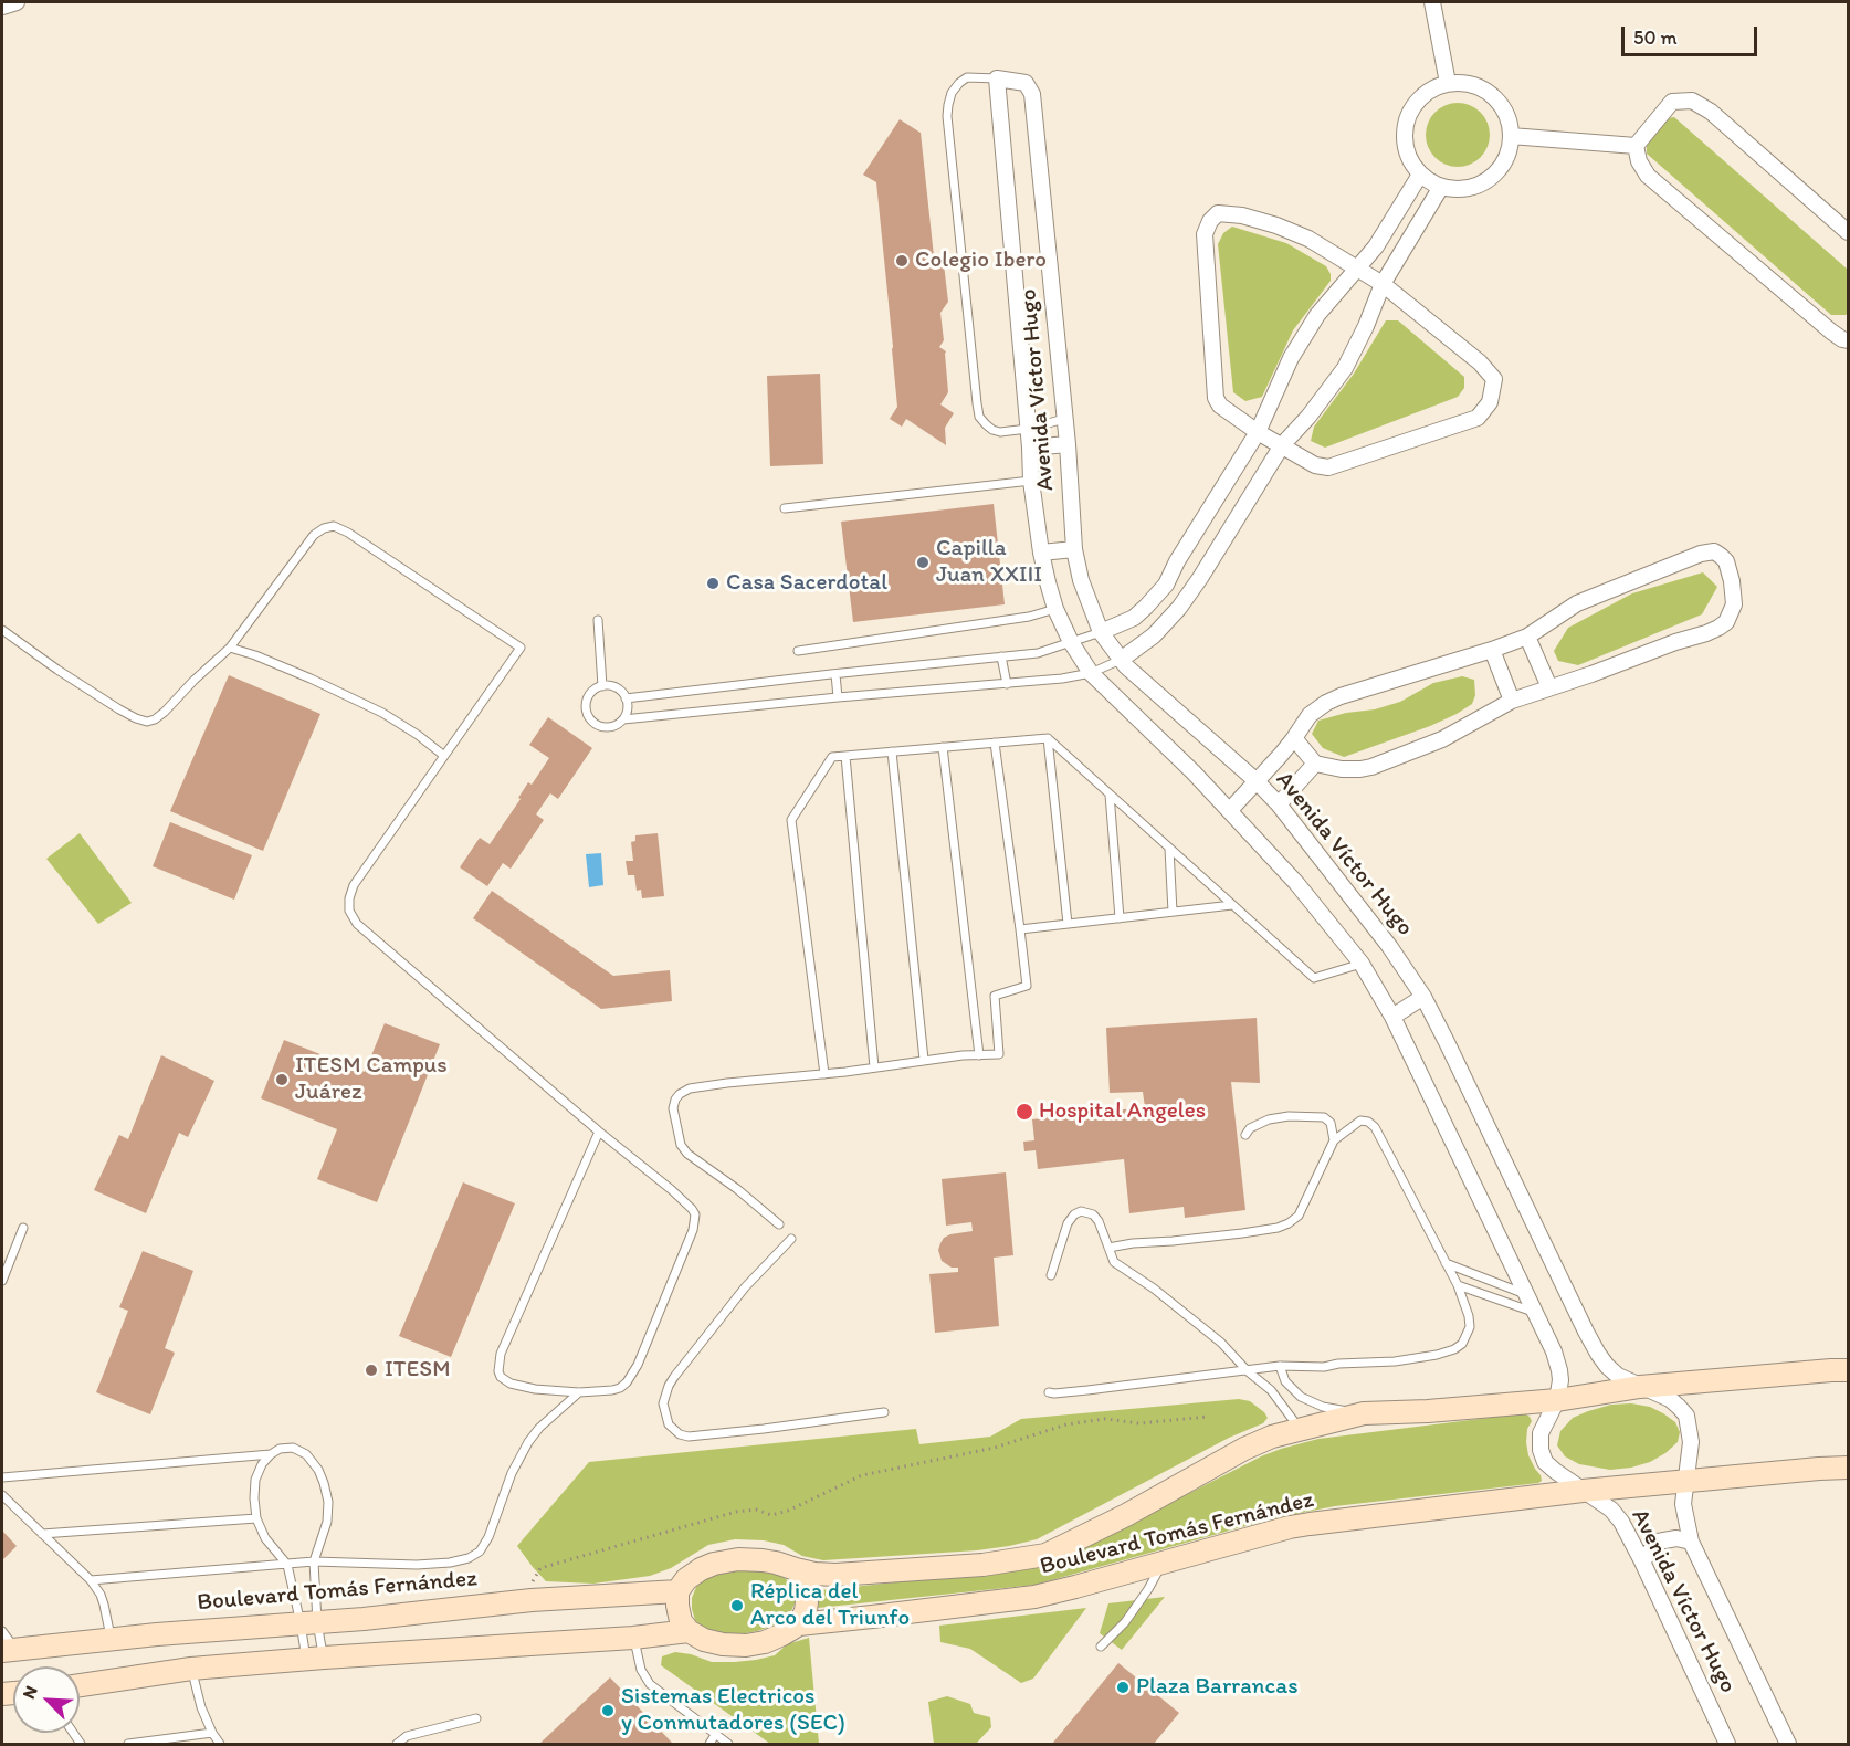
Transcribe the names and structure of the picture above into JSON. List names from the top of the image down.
{
  "streets": {
    "main road": ["Boulevard Tomás Fernández"],
    "street": ["Avenida Víctor Hugo"]
  },
  "crossings": [
    ["Avenida Víctor Hugo", "Boulevard Tomás Fernández"]
  ],
  "places": [
    "Colegio Ibero",
    "Capilla Juan XXIII",
    "Casa Sacerdotal",
    "ITESM Campus Juárez",
    "Hospital Angeles",
    "ITESM",
    "Réplica del Arco del Triunfo",
    "Plaza Barrancas",
    "Sistemas Electricos y Conmutadores (SEC)"
  ],
  "scale_bar": "50 m",
  "north": "top left"
}
